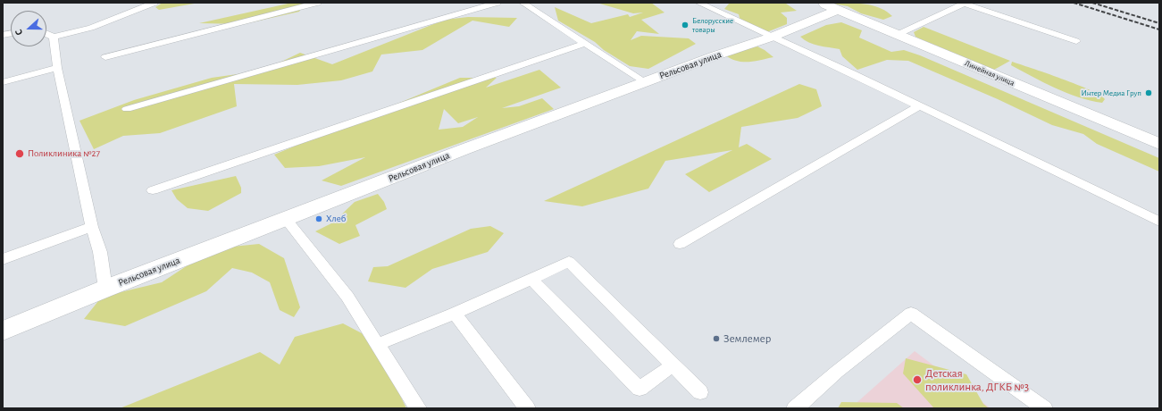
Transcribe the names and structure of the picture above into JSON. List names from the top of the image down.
{
  "streets": {
    "street": ["Рельсовая улица", "Линейная улица"]
  },
  "crossings": [
    ["Рельсовая улица", "Линейная улица"]
  ],
  "places": [
    "Белорусские товары",
    "Интер Медиа Груп",
    "Поликлиника №27",
    "Хлеб",
    "Землемер",
    "Детская поликлинка, ДГКБ №3"
  ],
  "north": "left"
}
